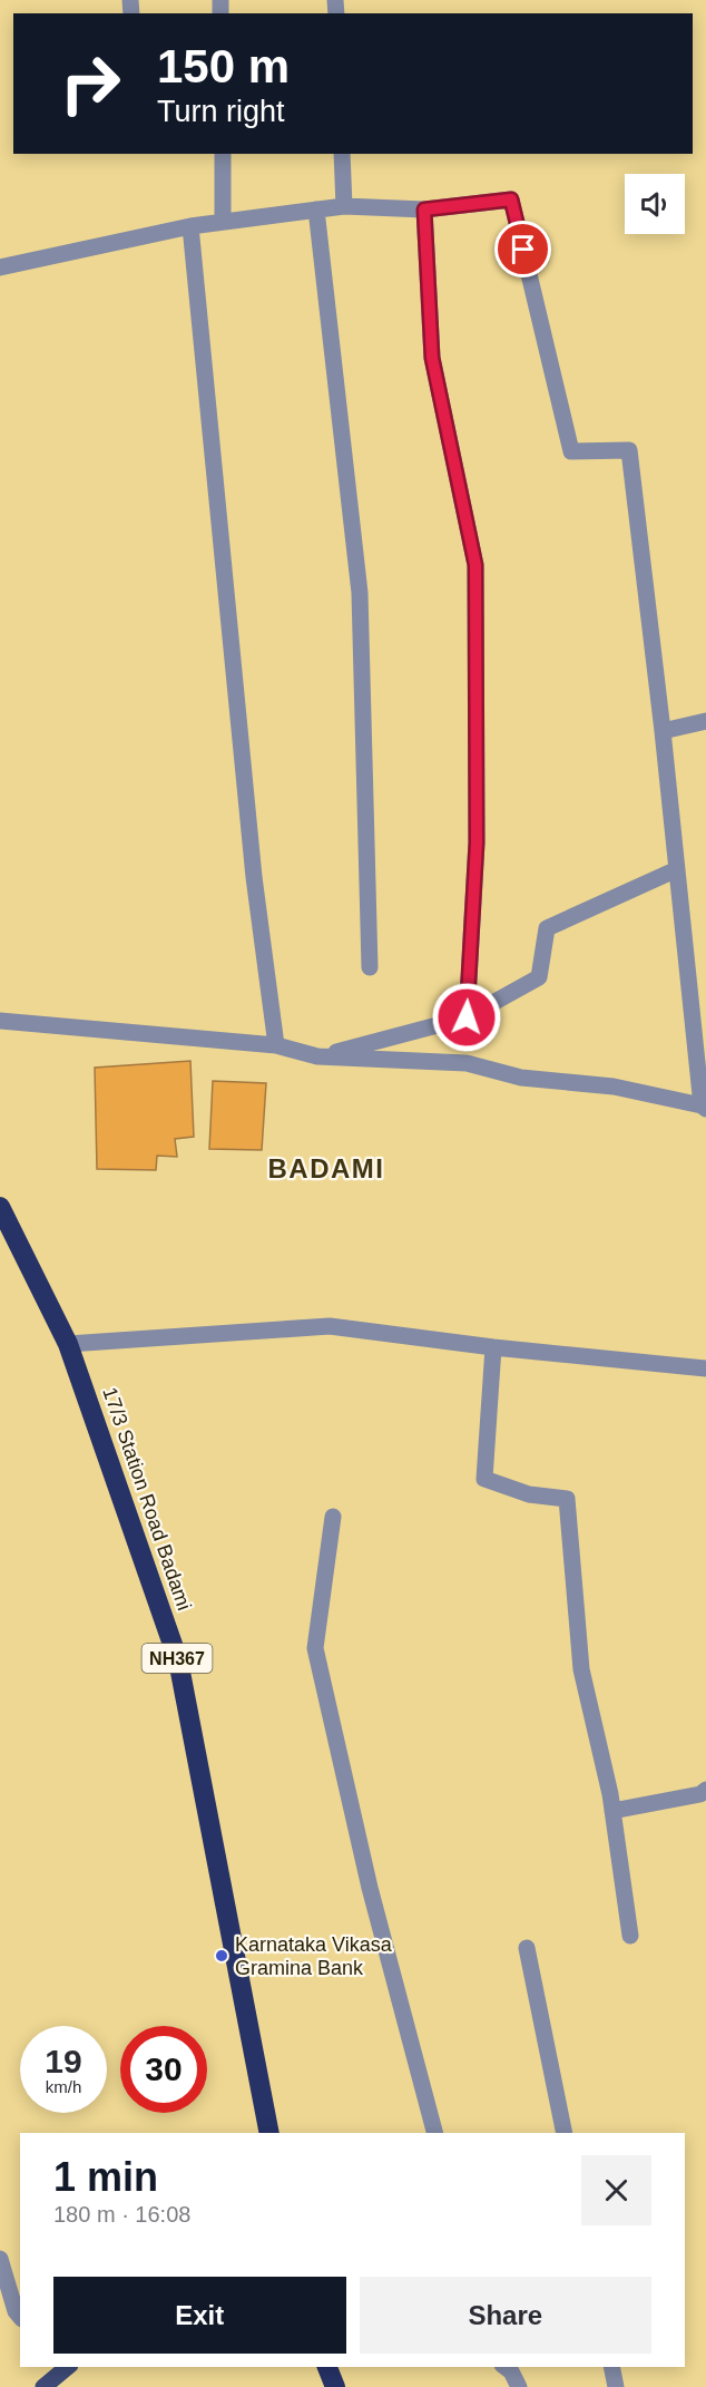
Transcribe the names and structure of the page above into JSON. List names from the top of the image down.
{
  "streets": {
    "highway": ["17/3 Station Road Badami", "NH367"]
  },
  "districts": ["BADAMI"],
  "places": ["Karnataka Vikasa Gramina Bank"],
  "page": {
    "turn": ["150 m", "Turn right"],
    "speed": "19 km/h",
    "limit": "30",
    "heading": ["1 min", "180 m · 16:08"],
    "buttons": ["Exit", "Share"]
  }
}
